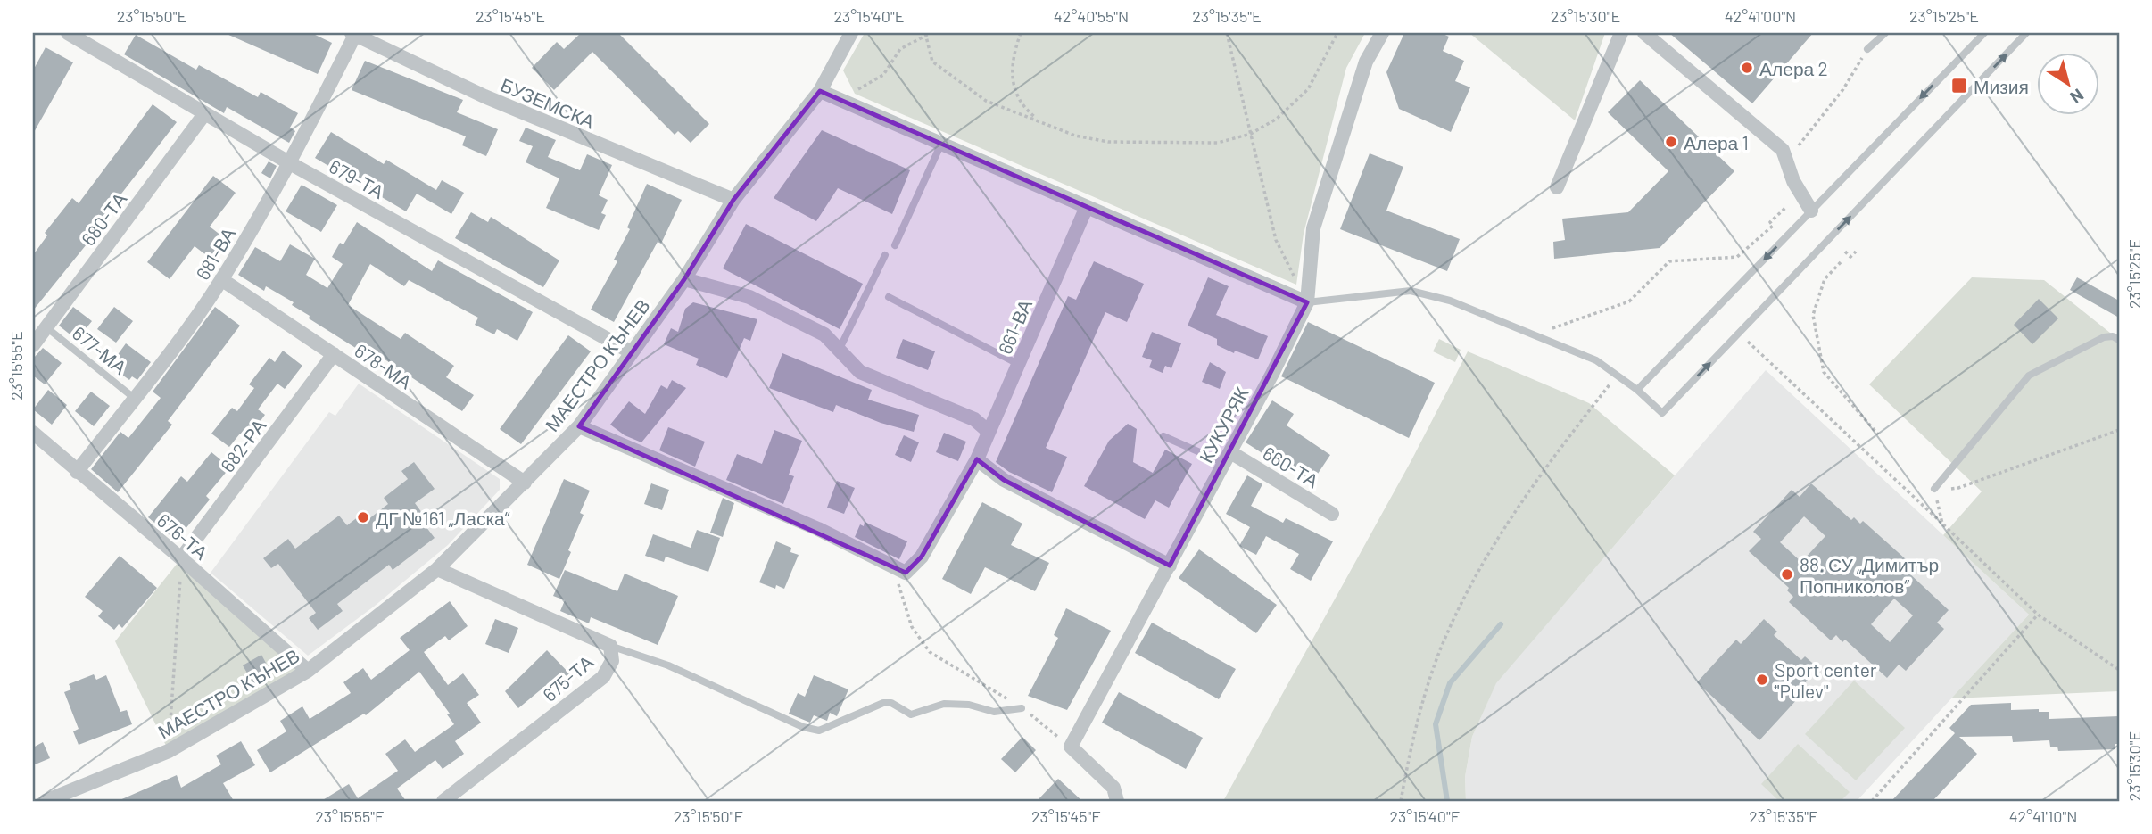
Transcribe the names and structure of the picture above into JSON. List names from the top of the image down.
{
  "streets": {
    "street": [
      "БУЗЕМСКА",
      "679-ТА",
      "680-ТА",
      "681-ВА",
      "661-ВА",
      "МАЕСТРО КЪНЕВ",
      "678-МА",
      "КУКУРЯК",
      "682-РА",
      "660-ТА",
      "676-ТА",
      "675-ТА"
    ],
    "lane": ["677-МА"]
  },
  "crossings": [
    ["БУЗЕМСКА", "681-ВА"],
    ["БУЗЕМСКА", "МАЕСТРО КЪНЕВ"],
    ["679-ТА", "680-ТА"],
    ["679-ТА", "681-ВА"],
    ["679-ТА", "МАЕСТРО КЪНЕВ"],
    ["680-ТА", "677-МА"],
    ["681-ВА", "677-МА"],
    ["681-ВА", "678-МА"],
    ["681-ВА", "676-ТА"],
    ["МАЕСТРО КЪНЕВ", "678-МА"],
    ["МАЕСТРО КЪНЕВ", "676-ТА"],
    ["МАЕСТРО КЪНЕВ", "675-ТА"],
    ["678-МА", "682-РА"],
    ["КУКУРЯК", "660-ТА"],
    ["682-РА", "676-ТА"]
  ],
  "places": {
    "other": [
      "Алера 2",
      "Алера 1",
      "ДГ №161 „Ласка“",
      "88. СУ „Димитър Попниколов“",
      "Sport center \"Pulev\""
    ],
    "transit": ["Мизия"]
  },
  "north": "bottom right",
  "coordinates": [
    "23°15'50\"E",
    "23°15'45\"E",
    "23°15'40\"E",
    "42°40'55\"N",
    "23°15'35\"E",
    "23°15'30\"E",
    "42°41'00\"N",
    "23°15'25\"E",
    "23°15'55\"E",
    "42°41'10\"N"
  ]
}
